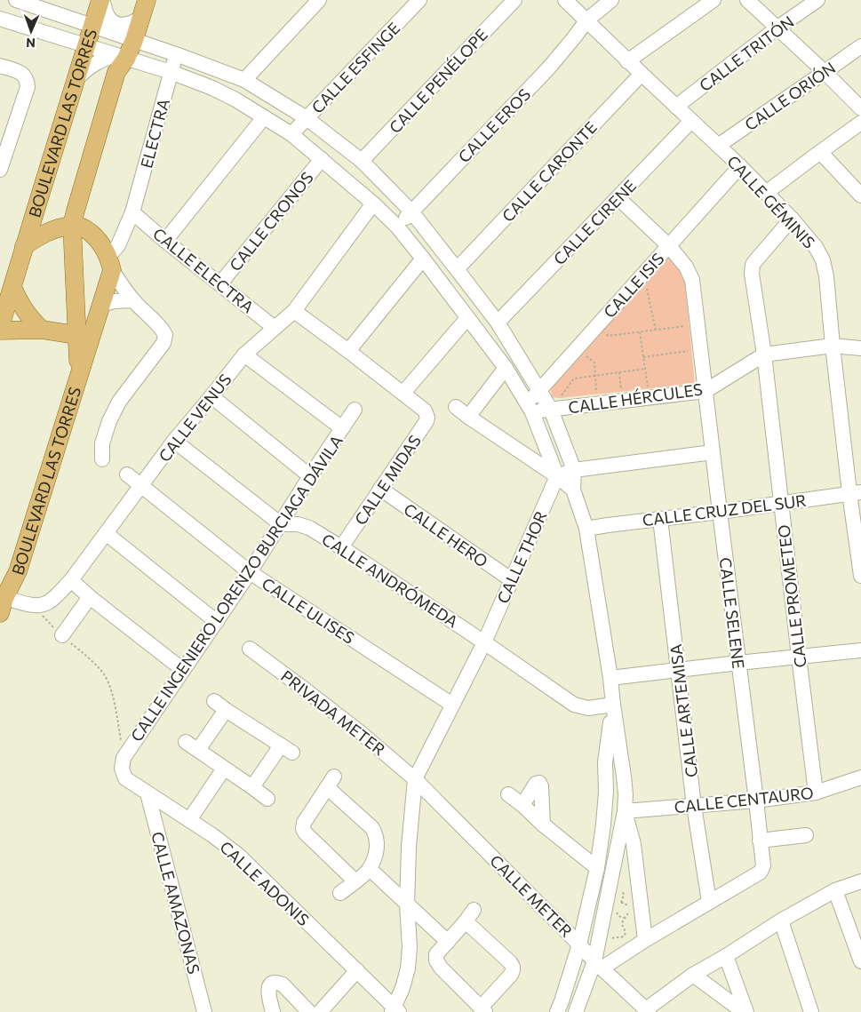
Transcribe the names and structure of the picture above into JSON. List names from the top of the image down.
{
  "streets": {
    "main road": ["BOULEVARD LAS TORRES"],
    "street": [
      "CALLE TRITÓN",
      "CALLE ESFINGE",
      "CALLE PENÉLOPE",
      "CALLE ORIÓN",
      "CALLE EROS",
      "ELECTRA",
      "CALLE CARONTE",
      "CALLE GÉMINIS",
      "CALLE CRONOS",
      "CALLE CIRENE",
      "CALLE ELECTRA",
      "CALLE ISIS",
      "CALLE HÉRCULES",
      "CALLE VENUS",
      "CALLE MIDAS",
      "CALLE CRUZ DEL SUR",
      "CALLE HERO",
      "CALLE THOR",
      "CALLE ANDRÓMEDA",
      "CALLE INGENIERO LORENZO BURCIAGA DÁVILA",
      "CALLE PROMETEO",
      "CALLE ULISES",
      "CALLE SELENE",
      "CALLE ARTEMISA",
      "PRIVADA METER",
      "CALLE CENTAURO",
      "CALLE ADONIS",
      "CALLE METER",
      "CALLE AMAZONAS"
    ]
  },
  "crossings": [
    ["CALLE TRITÓN", "CALLE GÉMINIS"],
    ["CALLE ORIÓN", "CALLE GÉMINIS"],
    ["BOULEVARD LAS TORRES", "ELECTRA"],
    ["BOULEVARD LAS TORRES", "CALLE VENUS"],
    ["CALLE EROS", "CALLE GÉMINIS"],
    ["ELECTRA", "CALLE ELECTRA"],
    ["CALLE CARONTE", "CALLE GÉMINIS"],
    ["CALLE GÉMINIS", "CALLE CIRENE"],
    ["CALLE GÉMINIS", "CALLE ISIS"],
    ["CALLE GÉMINIS", "CALLE HÉRCULES"],
    ["CALLE GÉMINIS", "CALLE CRUZ DEL SUR"],
    ["CALLE GÉMINIS", "CALLE PROMETEO"],
    ["CALLE CRONOS", "CALLE ELECTRA"],
    ["CALLE CIRENE", "CALLE SELENE"],
    ["CALLE ELECTRA", "CALLE VENUS"],
    ["CALLE ISIS", "CALLE HÉRCULES"],
    ["CALLE ISIS", "CALLE SELENE"],
    ["CALLE HÉRCULES", "CALLE PROMETEO"],
    ["CALLE HÉRCULES", "CALLE SELENE"],
    ["CALLE VENUS", "CALLE ULISES"],
    ["CALLE MIDAS", "CALLE HERO"],
    ["CALLE MIDAS", "CALLE ANDRÓMEDA"],
    ["CALLE CRUZ DEL SUR", "CALLE PROMETEO"],
    ["CALLE CRUZ DEL SUR", "CALLE SELENE"],
    ["CALLE CRUZ DEL SUR", "CALLE ARTEMISA"],
    ["CALLE HERO", "CALLE THOR"],
    ["CALLE THOR", "CALLE ANDRÓMEDA"],
    ["CALLE THOR", "CALLE ULISES"],
    ["CALLE THOR", "PRIVADA METER"],
    ["CALLE THOR", "CALLE METER"],
    ["CALLE ANDRÓMEDA", "CALLE INGENIERO LORENZO BURCIAGA DÁVILA"],
    ["CALLE INGENIERO LORENZO BURCIAGA DÁVILA", "CALLE ULISES"],
    ["CALLE INGENIERO LORENZO BURCIAGA DÁVILA", "CALLE ADONIS"],
    ["CALLE PROMETEO", "CALLE CENTAURO"],
    ["CALLE SELENE", "CALLE ARTEMISA"],
    ["CALLE SELENE", "CALLE CENTAURO"],
    ["CALLE SELENE", "CALLE METER"],
    ["CALLE ARTEMISA", "CALLE CENTAURO"],
    ["PRIVADA METER", "CALLE METER"],
    ["CALLE ADONIS", "CALLE AMAZONAS"]
  ],
  "north": "bottom"
}
